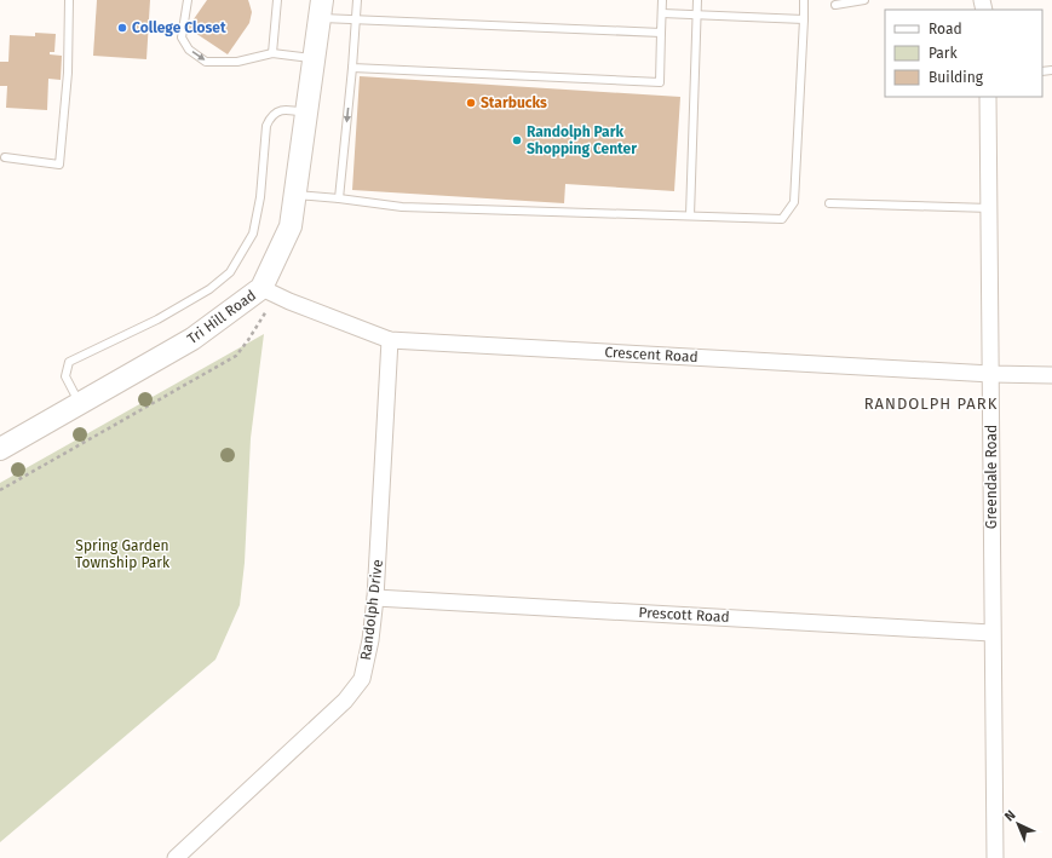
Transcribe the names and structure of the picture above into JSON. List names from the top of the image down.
{
  "streets": {
    "street": [
      "Tri Hill Road",
      "Crescent Road",
      "Greendale Road",
      "Randolph Drive",
      "Prescott Road"
    ]
  },
  "crossings": [
    ["Tri Hill Road", "Crescent Road"],
    ["Crescent Road", "Greendale Road"],
    ["Crescent Road", "Randolph Drive"],
    ["Greendale Road", "Prescott Road"],
    ["Randolph Drive", "Prescott Road"]
  ],
  "districts": ["RANDOLPH PARK"],
  "parks": ["Spring Garden Township Park"],
  "places": ["College Closet", "Starbucks", "Randolph Park Shopping Center"],
  "legend": ["Road", "Park", "Building"],
  "north": "top left"
}
